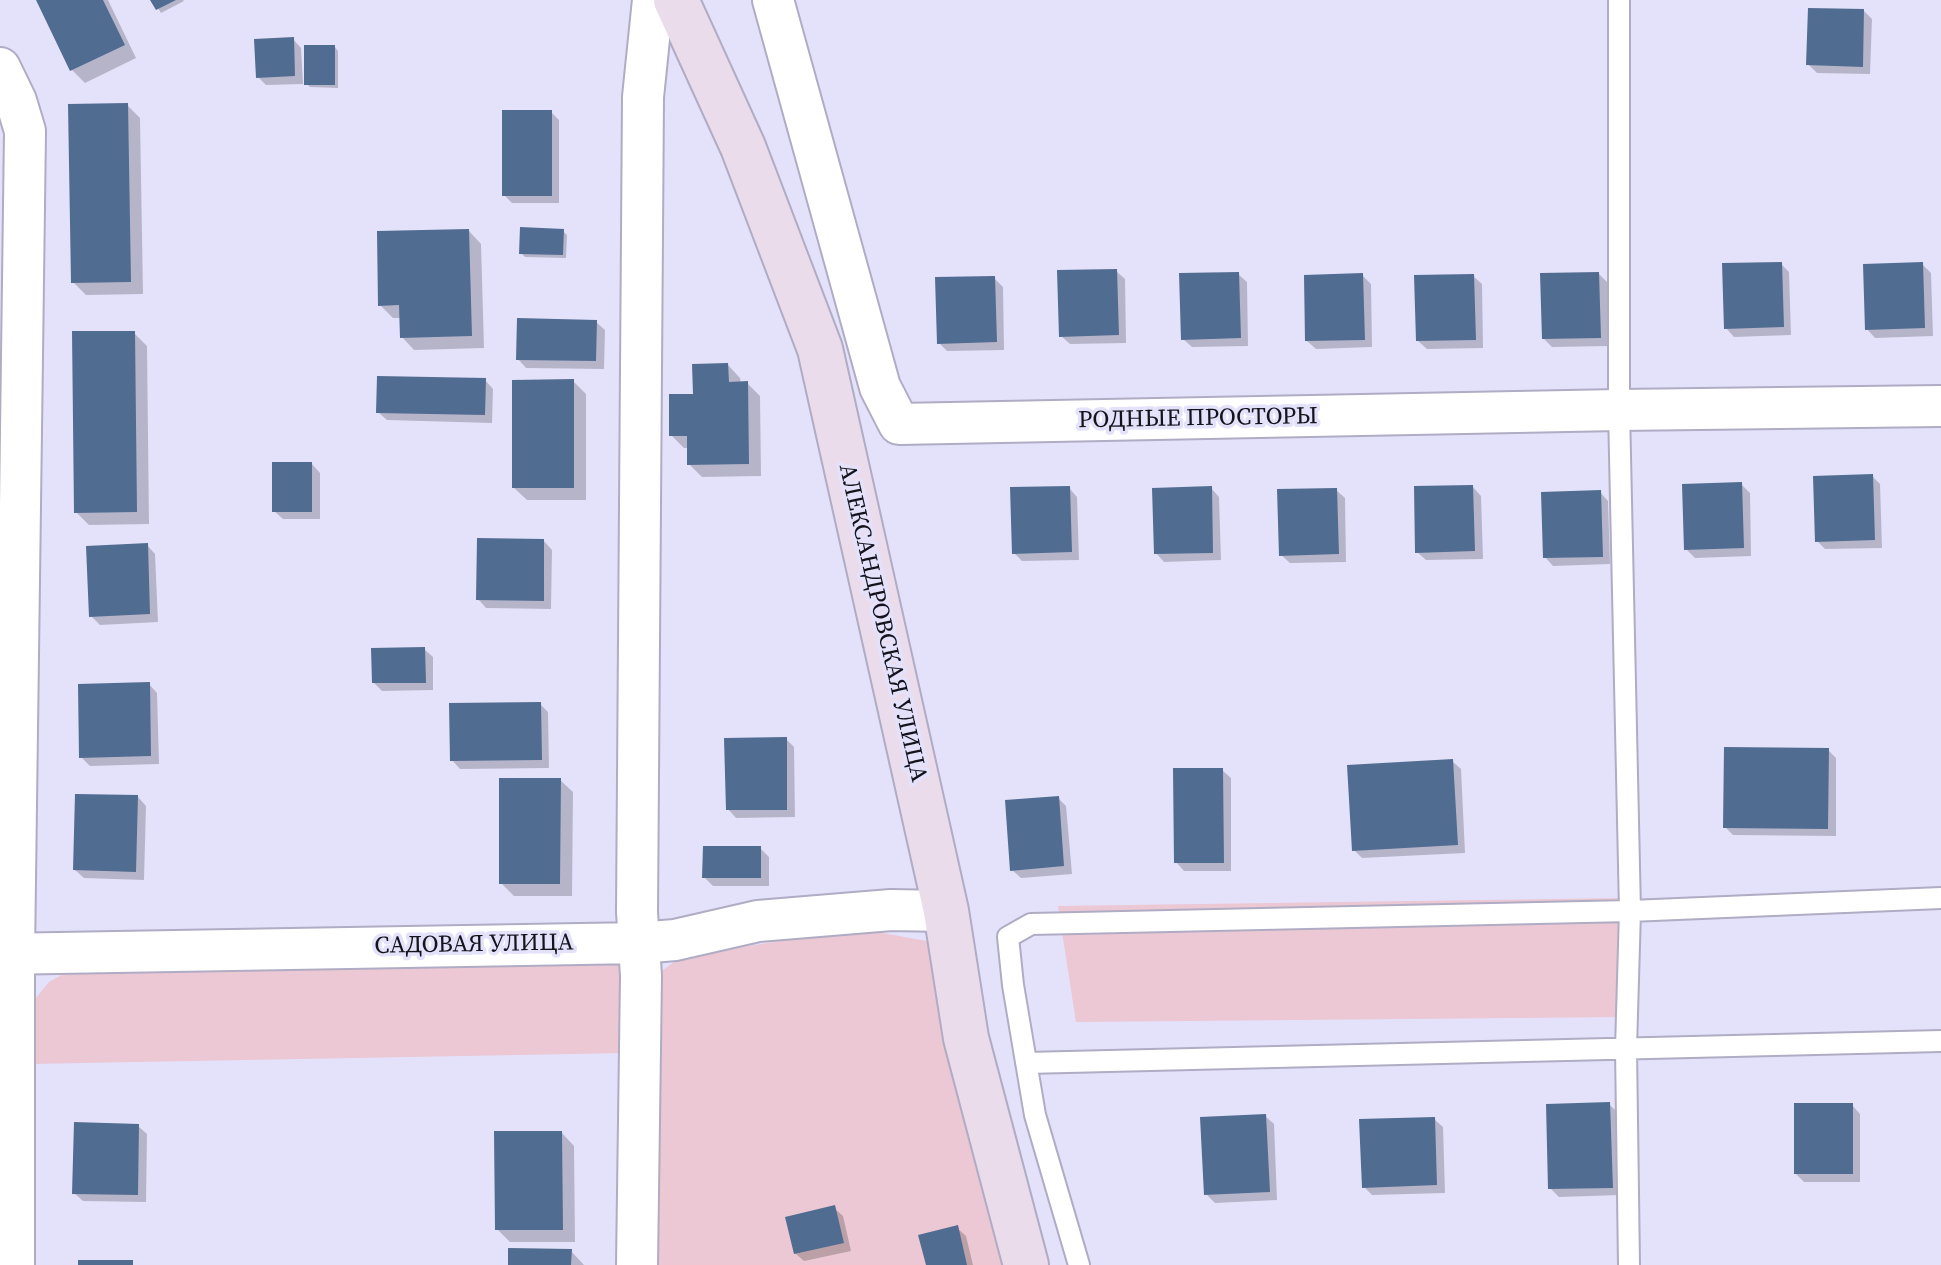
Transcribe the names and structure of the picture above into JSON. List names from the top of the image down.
{
  "streets": {
    "street": ["РОДНЫЕ ПРОСТОРЫ", "АЛЕКСАНДРОВСКАЯ УЛИЦА", "САДОВАЯ УЛИЦА"]
  },
  "crossings": [
    ["АЛЕКСАНДРОВСКАЯ УЛИЦА", "САДОВАЯ УЛИЦА"]
  ]
}
